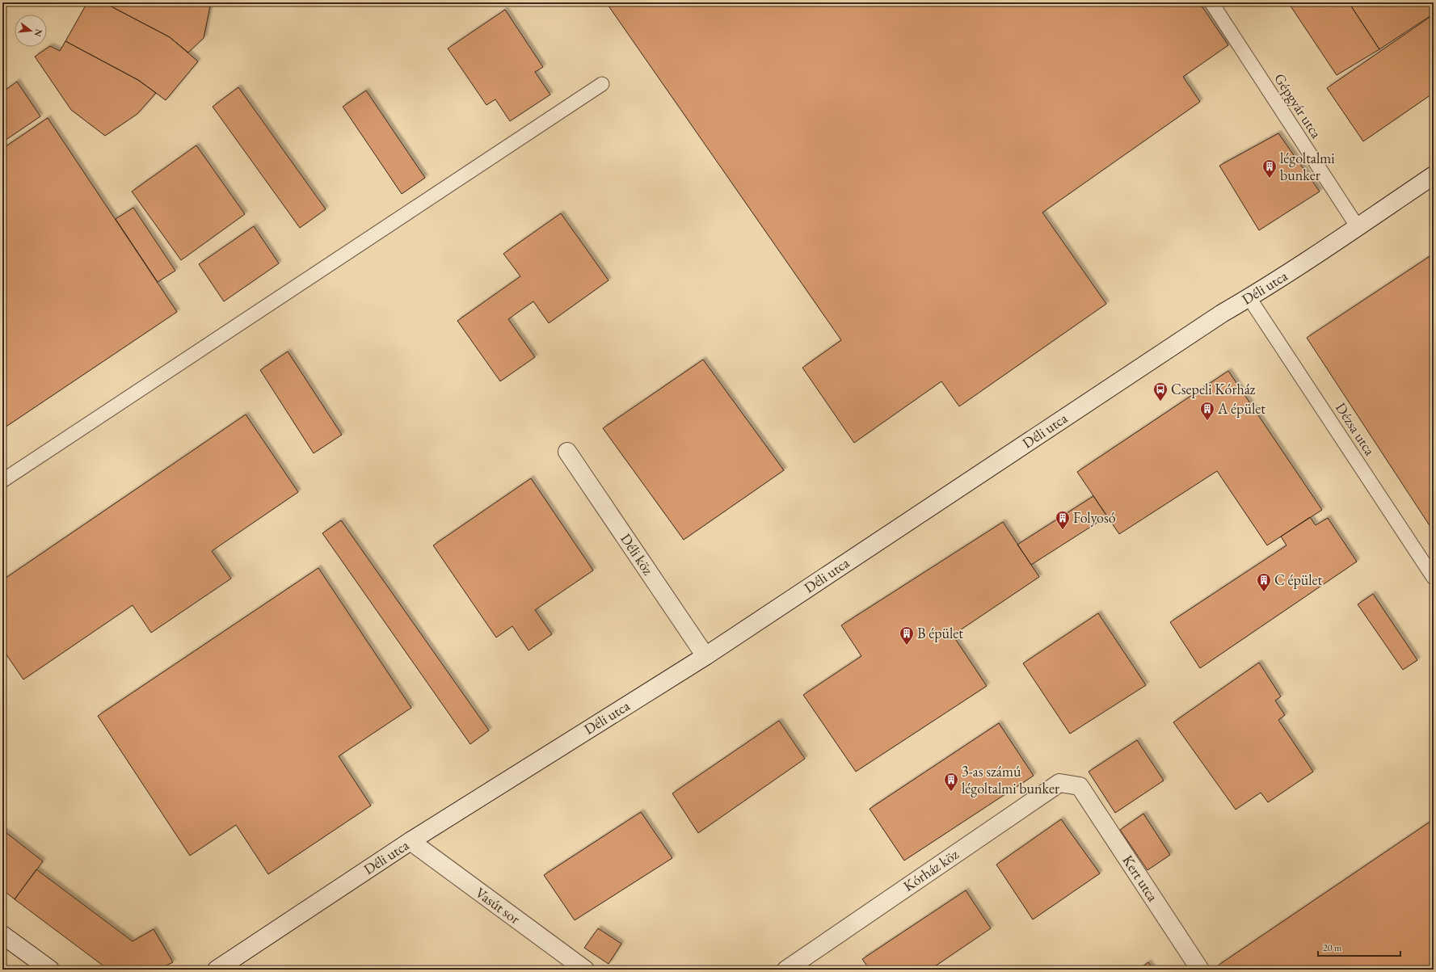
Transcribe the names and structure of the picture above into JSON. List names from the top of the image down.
{
  "streets": {
    "street": [
      "Déli utca",
      "Déli köz",
      "Kórház köz",
      "Kert utca",
      "Vasút sor"
    ],
    "lane": ["Gépgyár utca", "Dézsa utca"]
  },
  "crossings": [
    ["Gépgyár utca", "Déli utca"],
    ["Déli utca", "Dézsa utca"],
    ["Déli utca", "Déli köz"],
    ["Déli utca", "Vasút sor"],
    ["Kórház köz", "Kert utca"]
  ],
  "places": {
    "building": [
      "légoltalmi bunker",
      "A épület",
      "Folyosó",
      "C épület",
      "B épület",
      "3-as számú légoltalmi bunker"
    ],
    "bus stop": ["Csepeli Kórház"]
  },
  "scale_bar": "20 m",
  "north": "right"
}
